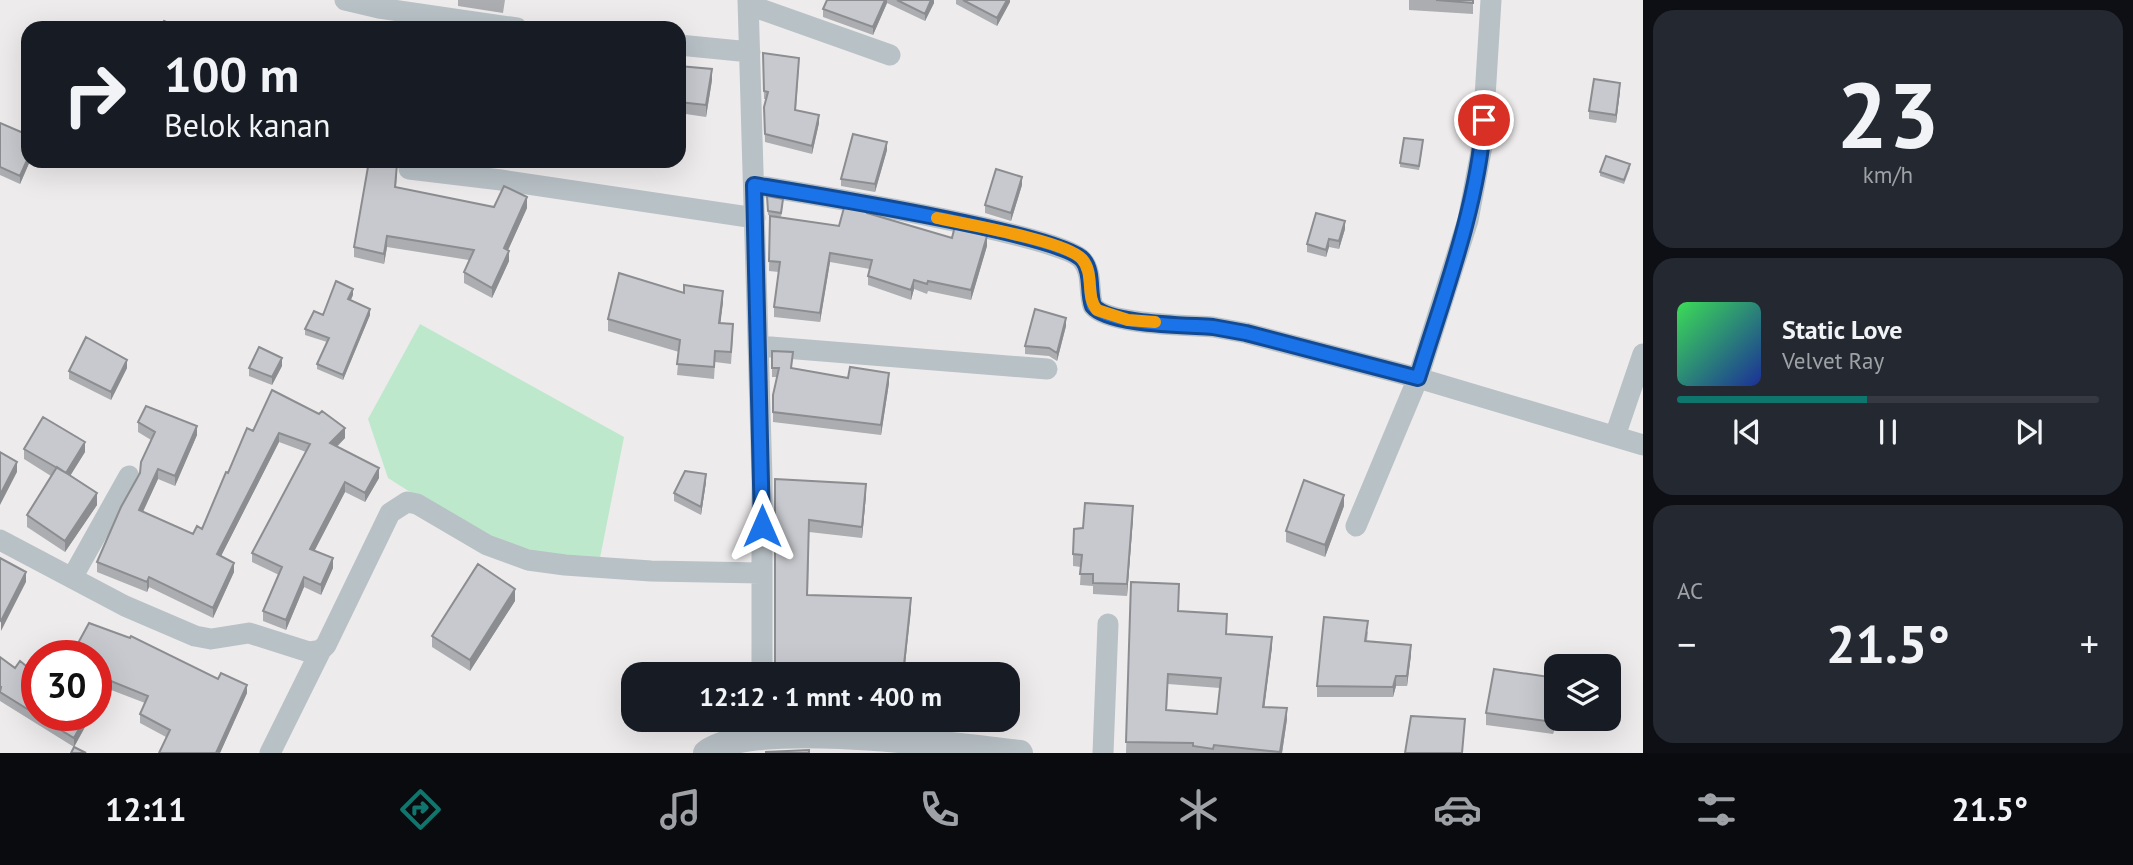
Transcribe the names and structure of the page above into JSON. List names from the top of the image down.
{
  "page": {
    "tile": [
      ["23", "km/h"],
      "AC"
    ],
    "turn": ["100 m", "Belok kanan"],
    "song": ["Static Love", "Velvet Ray"],
    "heat": ["−", "21.5°", "+"],
    "limit": "30",
    "trip": "12:12 · 1 mnt · 400 m",
    "tabs": ["12:11", "21.5°"]
  }
}
